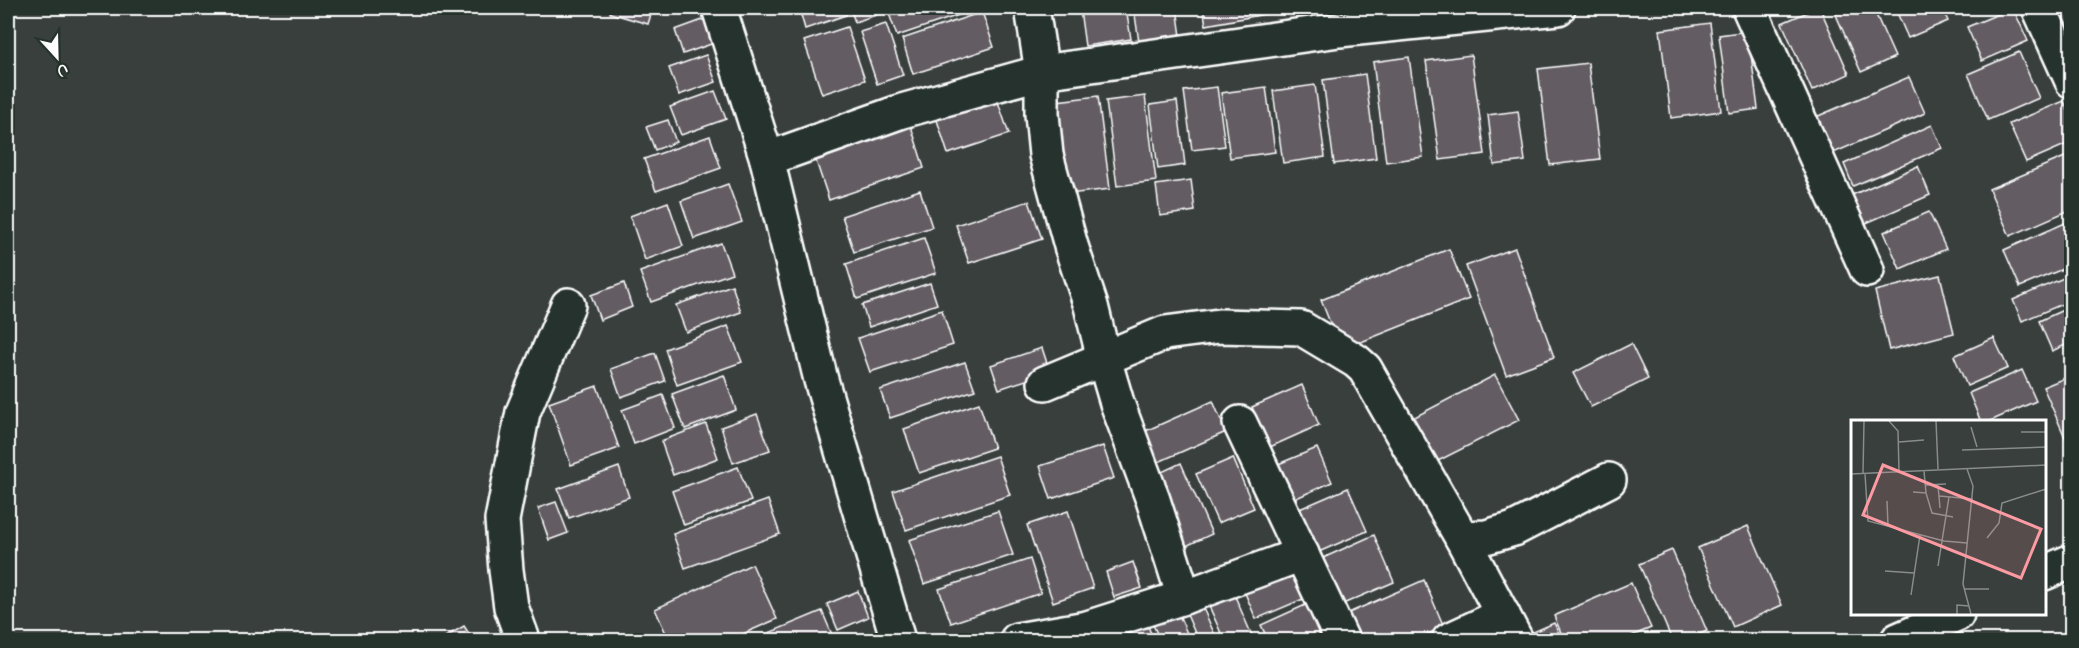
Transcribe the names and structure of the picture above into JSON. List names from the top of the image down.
{
  "north": "bottom"
}
